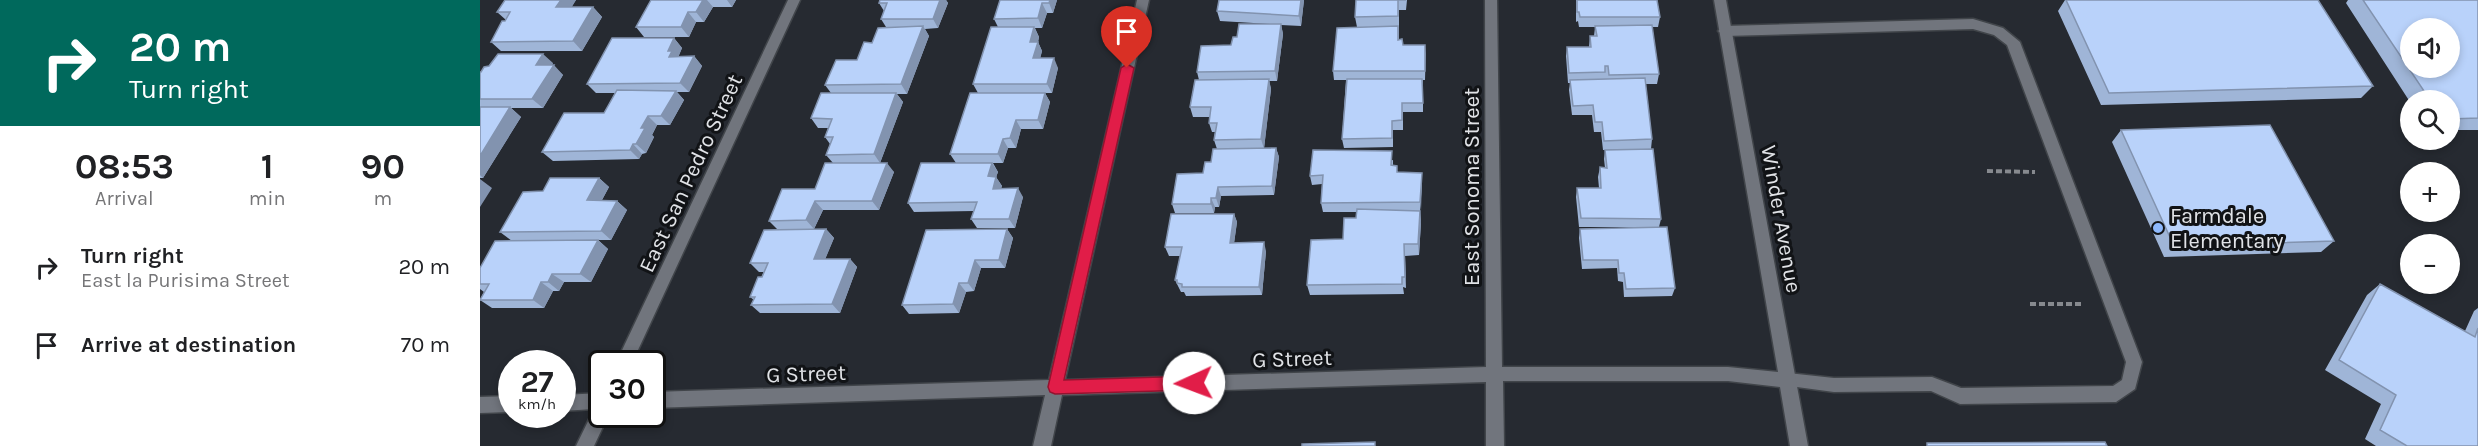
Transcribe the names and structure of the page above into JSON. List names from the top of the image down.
{
  "streets": {
    "street": [
      "East San Pedro Street",
      "East Sonoma Street",
      "Winder Avenue",
      "G Street"
    ]
  },
  "crossings": [
    ["East Sonoma Street", "G Street"],
    ["Winder Avenue", "G Street"]
  ],
  "places": ["Farmdale Elementary"],
  "page": {
    "turn": ["20 m", "Turn right"],
    "map_buttons": ["+", "−"],
    "eta": [
      "08:53",
      "Arrival",
      "1",
      "min",
      "90",
      "m"
    ],
    "list": [
      {
        "name": "Turn right",
        "note": "East la Purisima Street",
        "value": "20 m"
      },
      {
        "name": "Arrive at destination",
        "value": "70 m"
      }
    ],
    "speed": "27 km/h",
    "limit": "30"
  }
}
